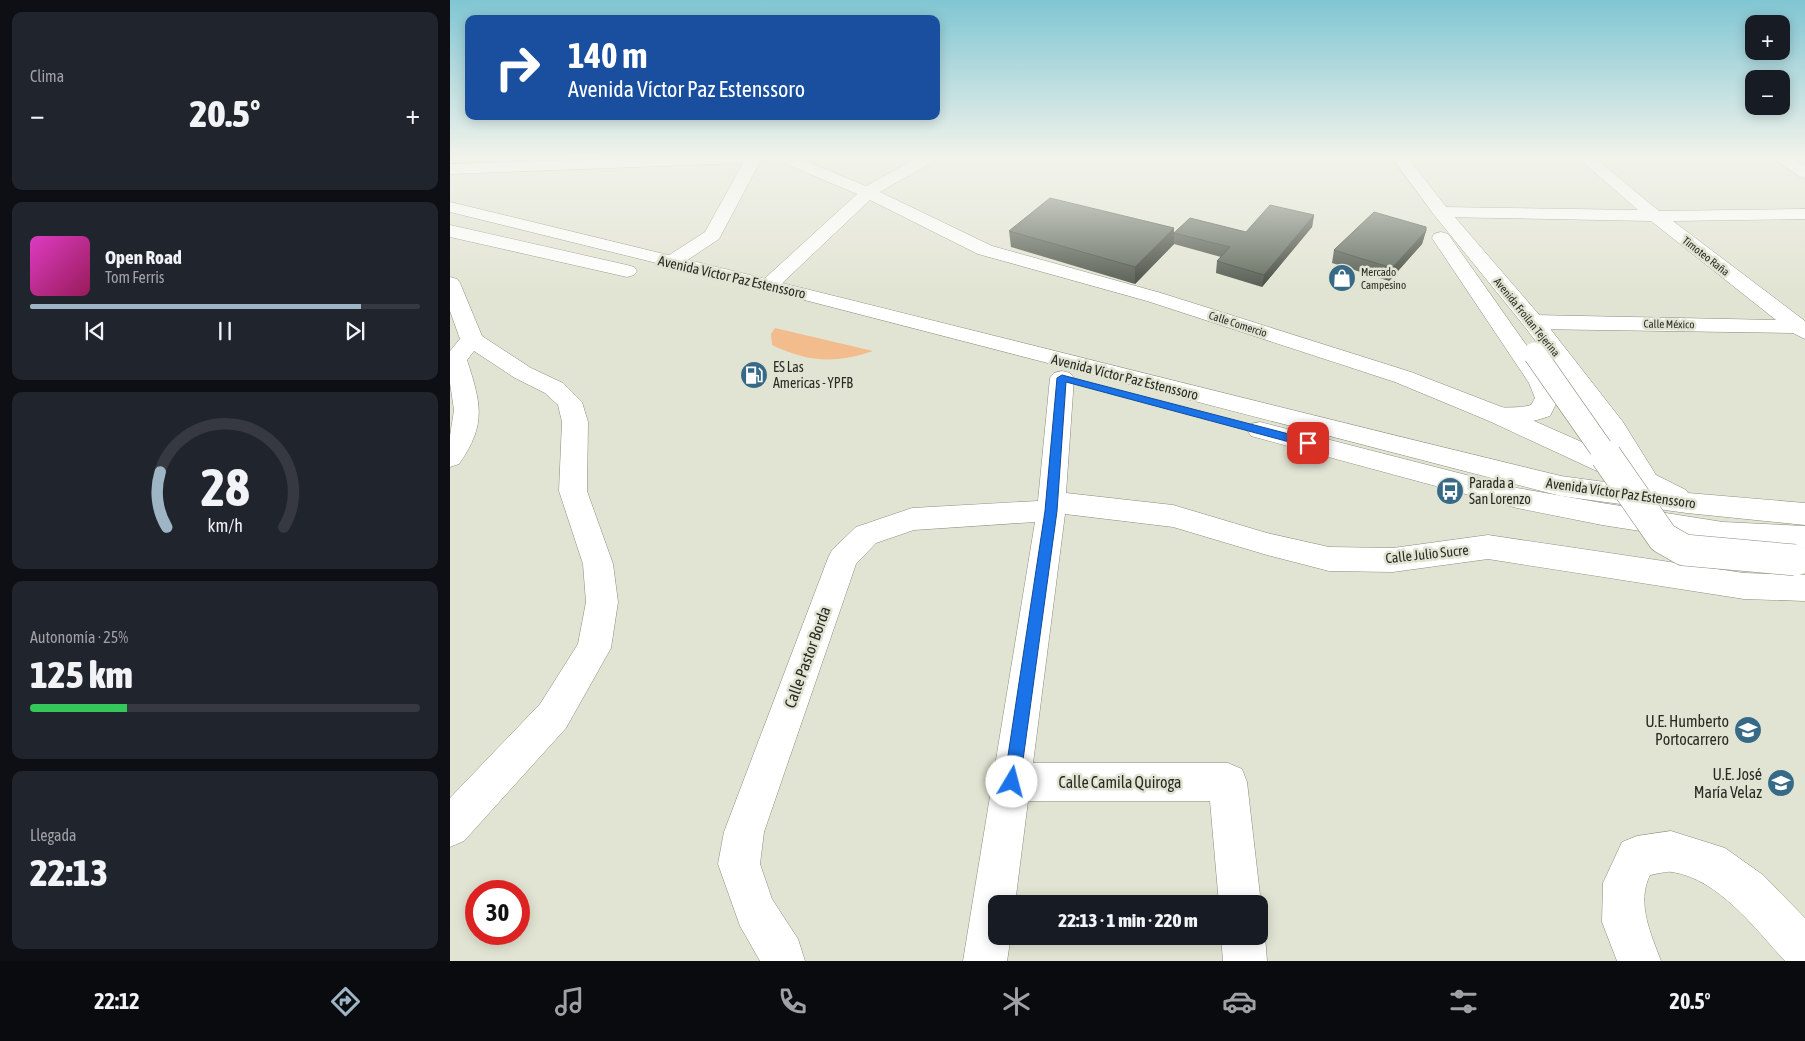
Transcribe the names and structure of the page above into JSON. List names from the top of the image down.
{
  "streets": {
    "street": [
      "Timoteo Raña",
      "Avenida Víctor Paz Estenssoro",
      "Avenida Froilan Tejerina",
      "Calle Comercio",
      "Calle México",
      "Calle Julio Sucre",
      "Calle Pastor Borda",
      "Calle Camila Quiroga"
    ]
  },
  "crossings": [
    ["Timoteo Raña", "Calle México"],
    ["Avenida Víctor Paz Estenssoro", "Calle Comercio"],
    ["Avenida Froilan Tejerina", "Calle Comercio"],
    ["Avenida Froilan Tejerina", "Calle México"],
    ["Calle Julio Sucre", "Calle Pastor Borda"]
  ],
  "places": {
    "shop": ["Mercado Campesino"],
    "fuel station": ["ES Las Americas - YPFB"],
    "bus stop": ["Parada a San Lorenzo"],
    "school or university": ["U.E. Humberto Portocarrero", "U.E. José María Velaz"]
  },
  "page": {
    "tile": [
      "Clima",
      ["Autonomía · 25%", "125 km"],
      ["Llegada", "22:13"]
    ],
    "map_buttons": ["+", "−"],
    "turn": ["140 m", "Avenida Víctor Paz Estenssoro"],
    "heat": ["−", "20.5°", "+"],
    "song": ["Open Road", "Tom Ferris"],
    "limit": "30",
    "trip": "22:13 · 1 min · 220 m",
    "tabs": ["22:12", "20.5°"],
    "gauge": ["28", "km/h"]
  }
}
